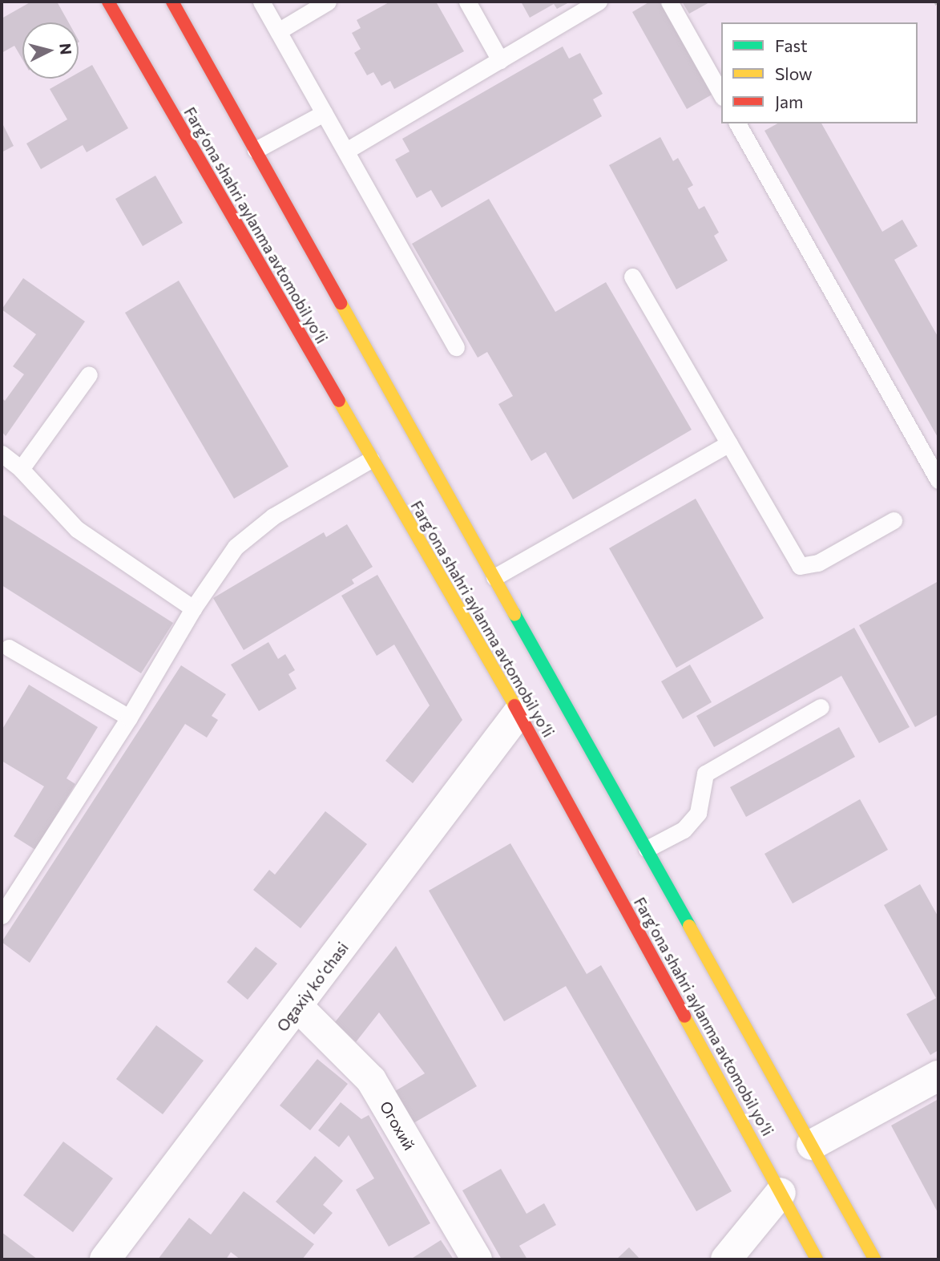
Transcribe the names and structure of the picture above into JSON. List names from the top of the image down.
{
  "streets": {
    "highway": ["Fargʻona shahri aylanma avtomobil yoʻli"],
    "street": ["Ogaxiy koʻchasi", "Огохий"]
  },
  "crossings": [
    ["Fargʻona shahri aylanma avtomobil yoʻli", "Ogaxiy koʻchasi"],
    ["Ogaxiy koʻchasi", "Огохий"]
  ],
  "legend": ["Fast", "Slow", "Jam"],
  "north": "right"
}
